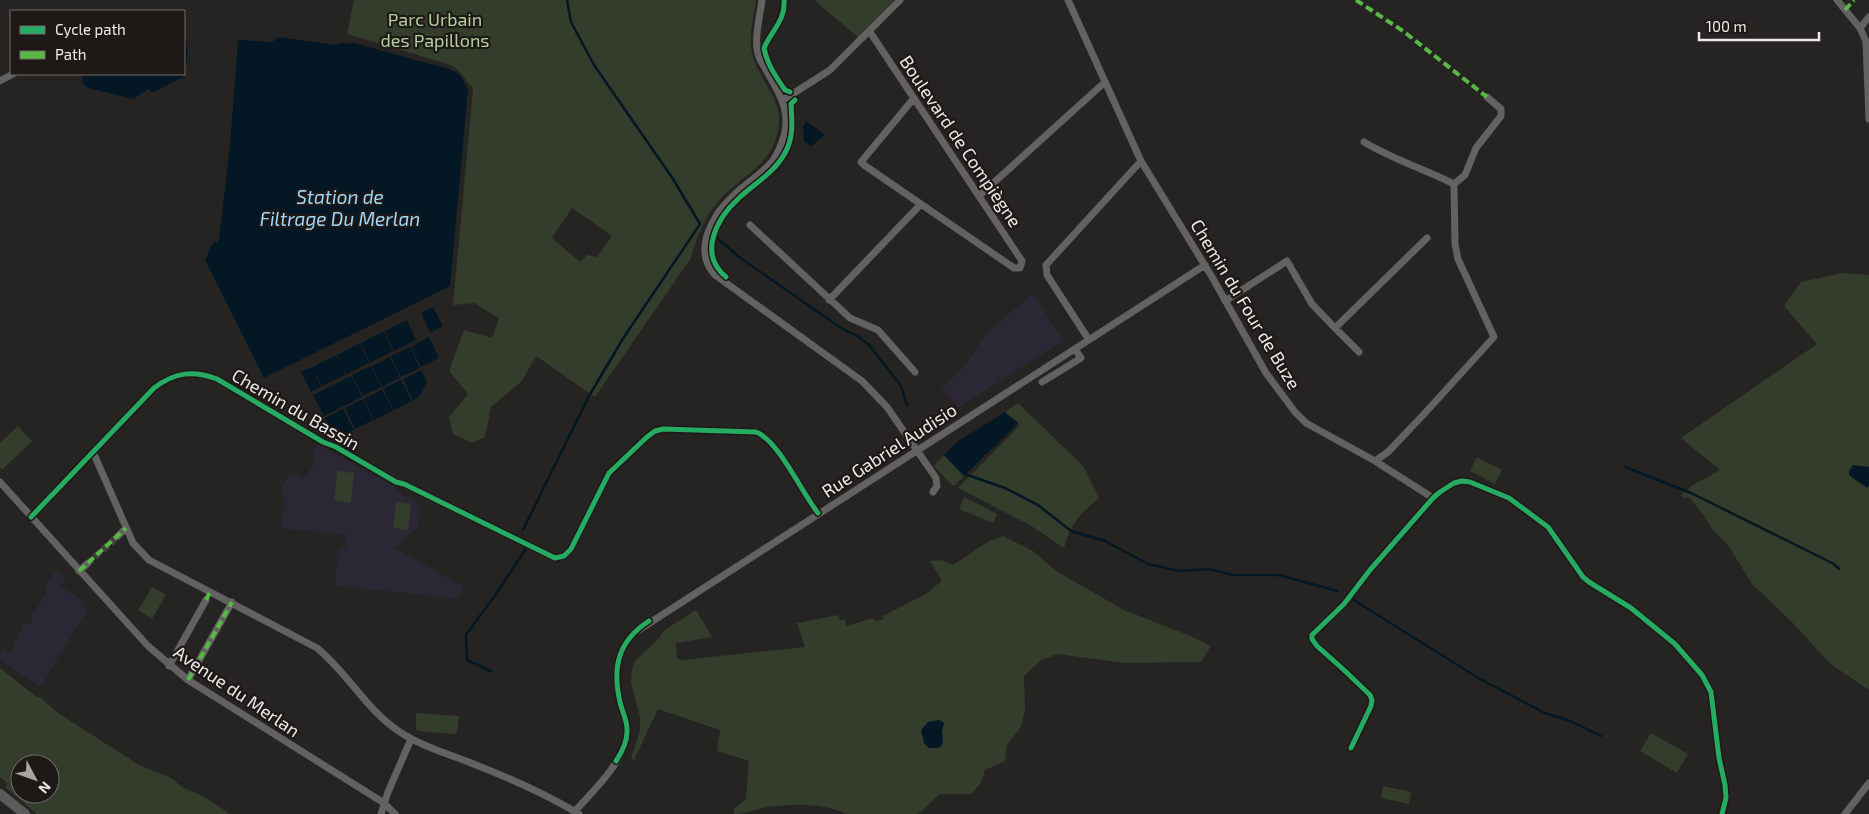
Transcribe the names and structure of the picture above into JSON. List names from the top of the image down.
{
  "streets": {
    "street": [
      "Boulevard de Compiègne",
      "Chemin du Four de Buze",
      "Chemin du Bassin",
      "Rue Gabriel Audisio",
      "Avenue du Merlan"
    ]
  },
  "crossings": [
    ["Chemin du Four de Buze", "Rue Gabriel Audisio"],
    ["Chemin du Bassin", "Rue Gabriel Audisio"],
    ["Chemin du Bassin", "Avenue du Merlan"]
  ],
  "water": ["Station de Filtrage Du Merlan"],
  "parks": ["Parc Urbain des Papillons"],
  "legend": ["Cycle path", "Path"],
  "scale_bar": "100 m",
  "north": "bottom right"
}
